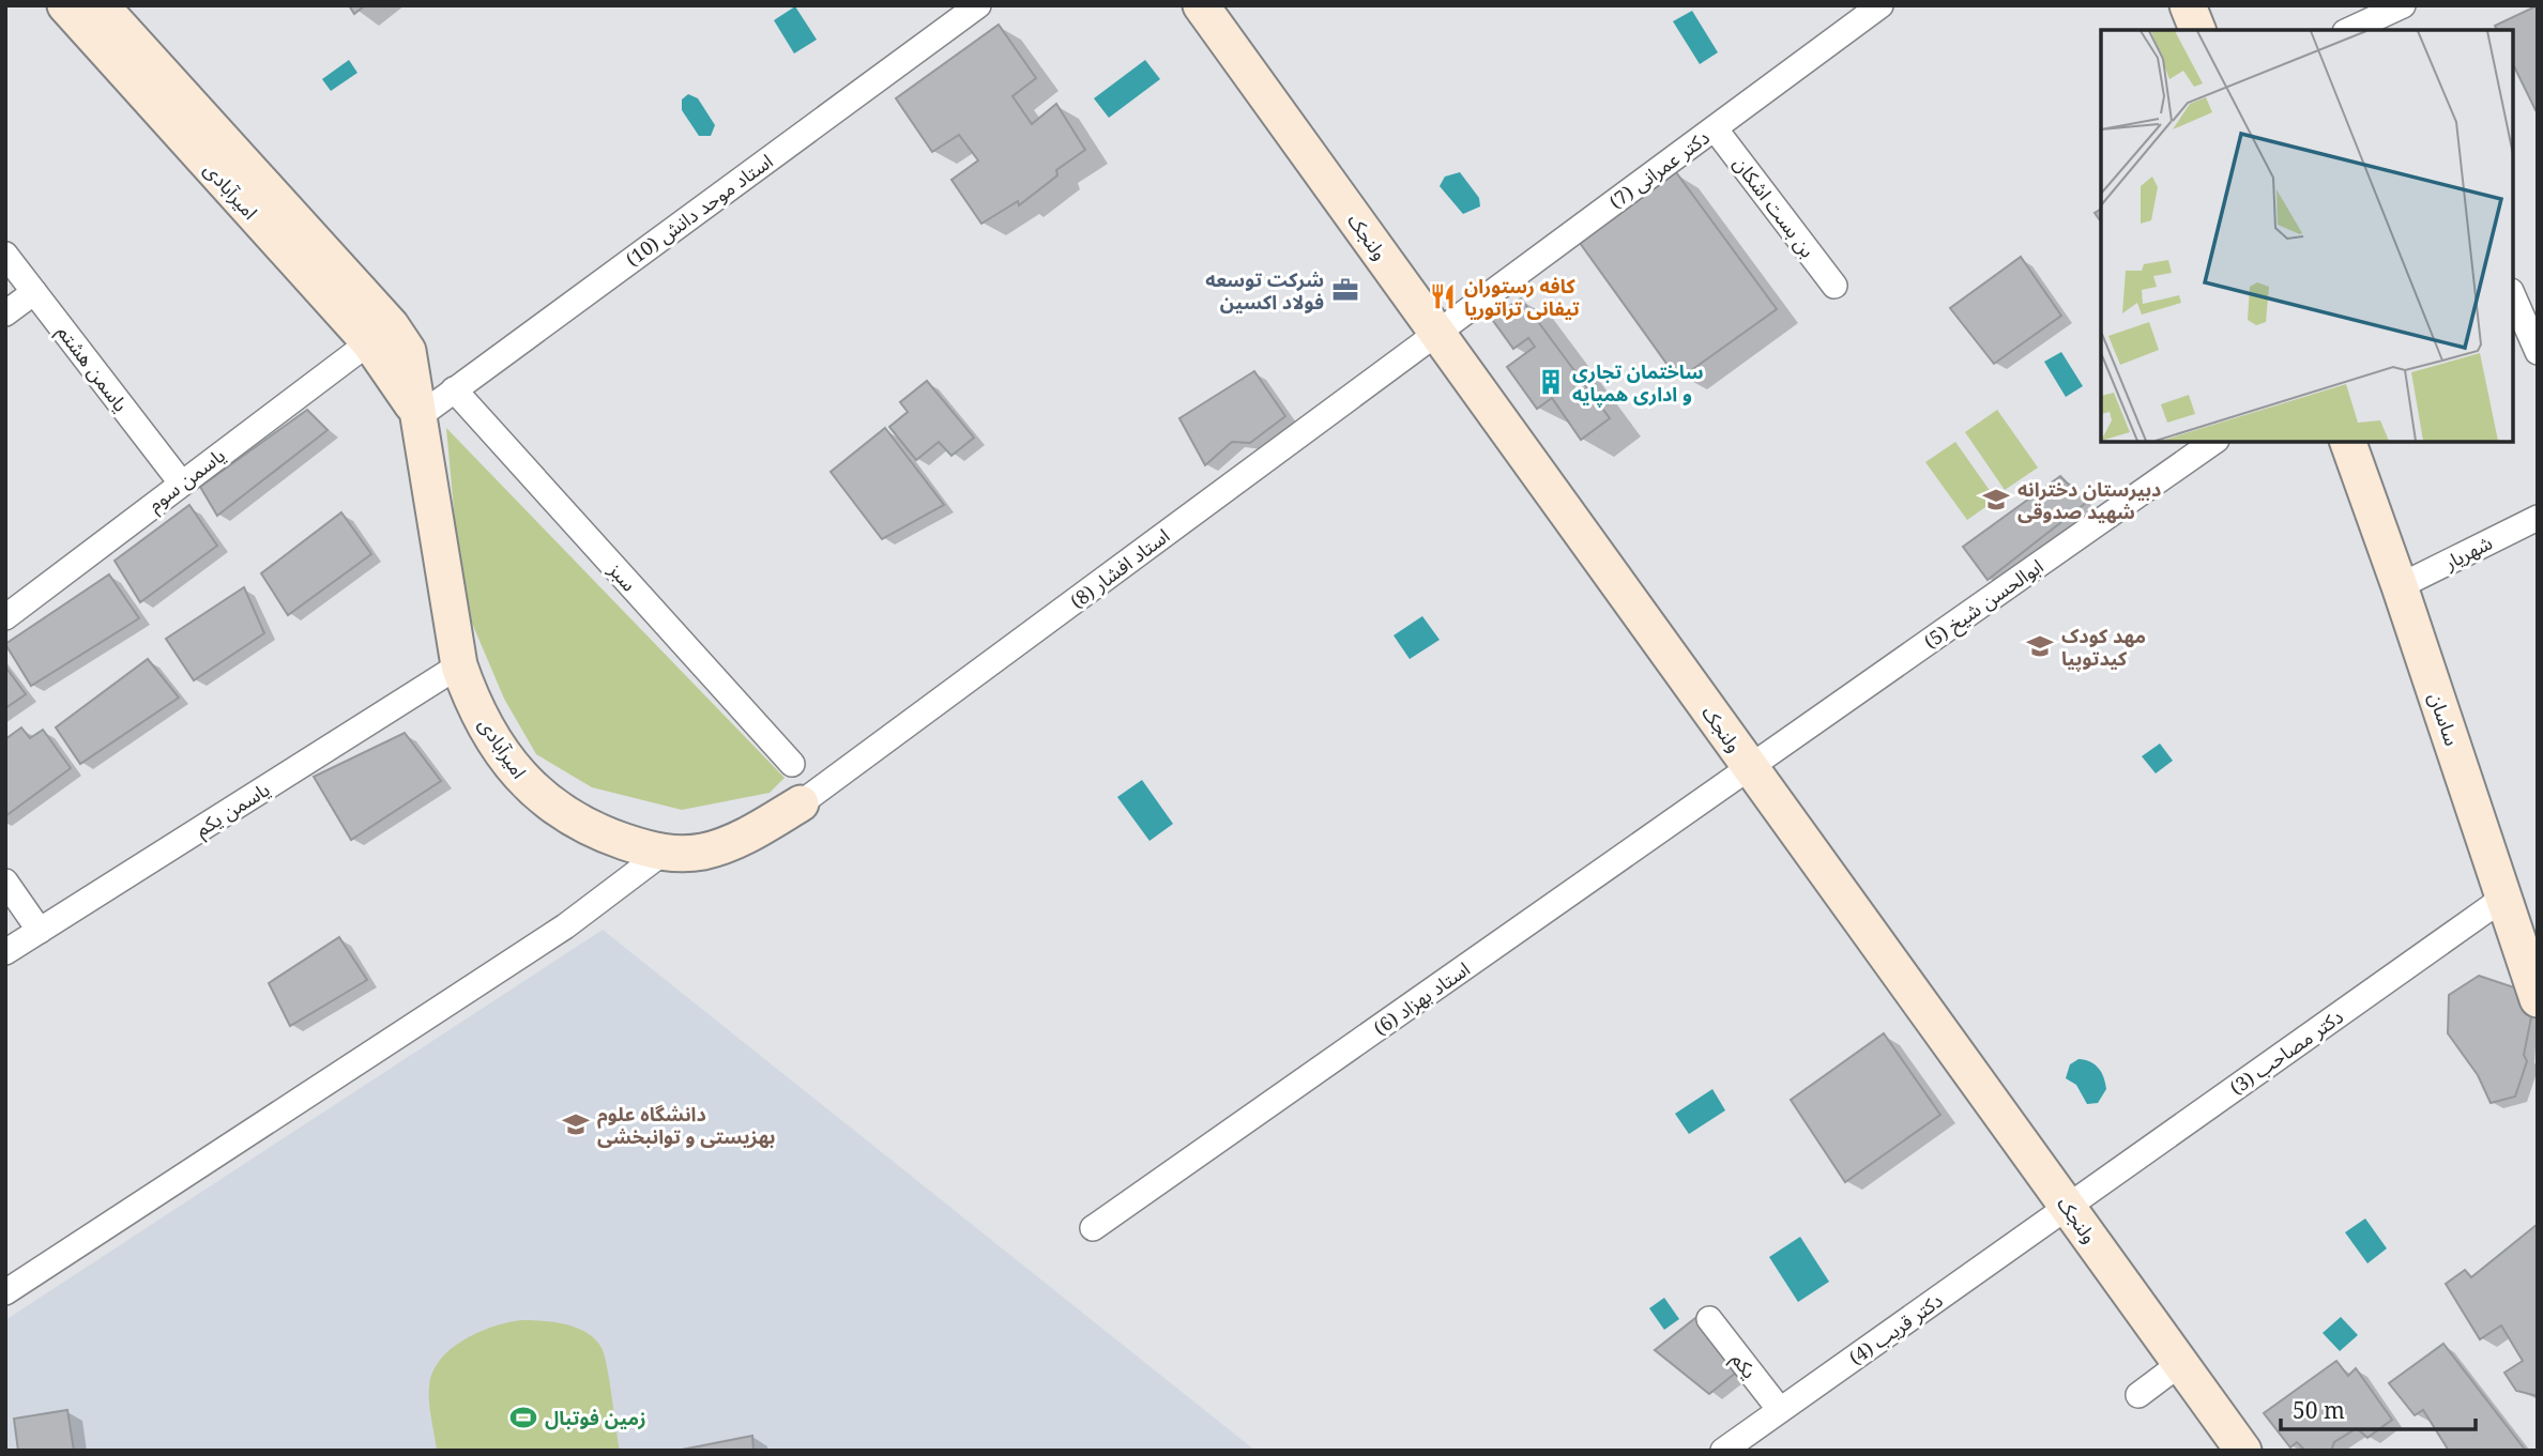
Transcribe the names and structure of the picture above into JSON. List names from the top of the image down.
{
  "streets": {
    "street": [
      "دکتر عمرانی (7)",
      "امیرآبادی",
      "بن بست اشکان",
      "استاد موحد دانش (10)",
      "ولنجک",
      "یاسمن هشتم",
      "یاسمن سوم",
      "شهریار",
      "استاد افشار (8)",
      "سبز",
      "ابوالحسن شیخ (5)",
      "ساسان",
      "یاسمن یکم",
      "استاد بهزاد (6)",
      "دکتر مصاحب (3)",
      "دکتر قریب (4)",
      "یکم"
    ]
  },
  "crossings": [
    ["دکتر عمرانی (7)", "بن بست اشکان"],
    ["دکتر عمرانی (7)", "ولنجک"],
    ["دکتر عمرانی (7)", "استاد افشار (8)"],
    ["امیرآبادی", "استاد موحد دانش (10)"],
    ["امیرآبادی", "یاسمن سوم"],
    ["امیرآبادی", "استاد افشار (8)"],
    ["امیرآبادی", "یاسمن یکم"],
    ["استاد موحد دانش (10)", "سبز"],
    ["ولنجک", "استاد افشار (8)"],
    ["ولنجک", "ابوالحسن شیخ (5)"],
    ["ولنجک", "استاد بهزاد (6)"],
    ["ولنجک", "دکتر مصاحب (3)"],
    ["ولنجک", "دکتر قریب (4)"],
    ["یاسمن هشتم", "یاسمن سوم"],
    ["شهریار", "ساسان"],
    ["ابوالحسن شیخ (5)", "استاد بهزاد (6)"],
    ["ساسان", "دکتر مصاحب (3)"],
    ["دکتر مصاحب (3)", "دکتر قریب (4)"],
    ["دکتر قریب (4)", "یکم"]
  ],
  "places": {
    "office": ["شرکت توسعه فولاد اکسین"],
    "restaurant": ["کافه رستوران تیفانی تراتوریا"],
    "building": ["ساختمان تجاری و اداری همپایه"],
    "school or university": ["دبیرستان دخترانه شهید صدوقی", "مهد کودک کیدتوپیا", "دانشگاه علوم بهزیستی و توانبخشی"],
    "sports": ["زمین فوتبال"]
  },
  "scale_bar": "50 m"
}
